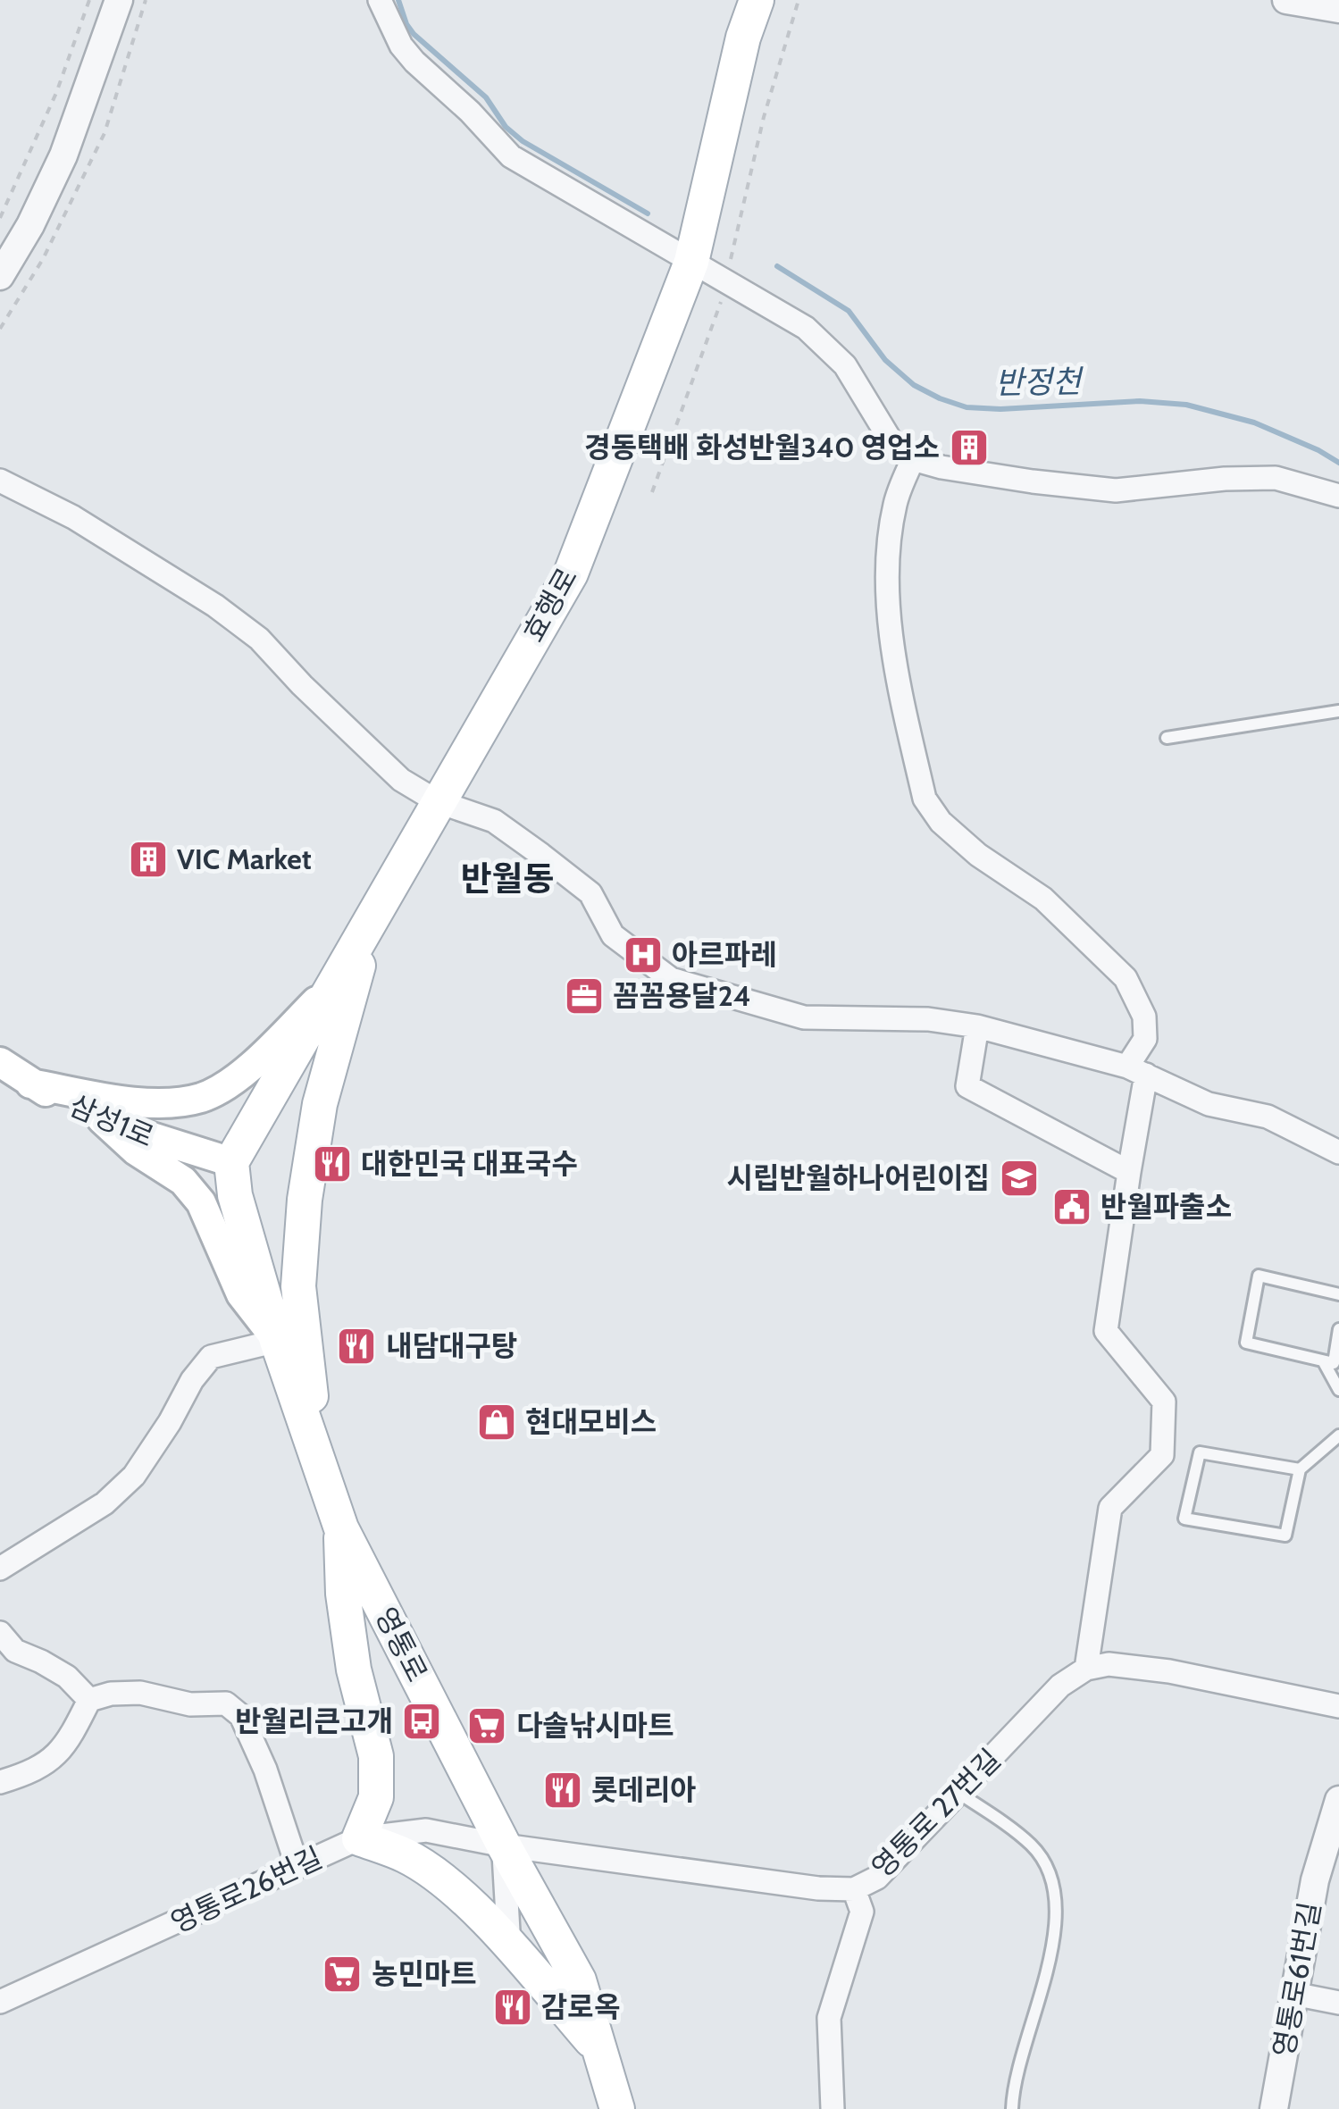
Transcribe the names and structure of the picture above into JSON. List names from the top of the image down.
{
  "streets": {
    "main road": ["효행로", "삼성1로", "영통로"],
    "street": ["영통로 27번길", "영통로26번길", "영통로61번길"]
  },
  "crossings": [
    ["효행로", "삼성1로"],
    ["효행로", "영통로"],
    ["삼성1로", "영통로"],
    ["영통로", "영통로 27번길"],
    ["영통로", "영통로26번길"],
    ["영통로 27번길", "영통로26번길"]
  ],
  "districts": ["반월동"],
  "water": ["반정천"],
  "places": {
    "building": ["경동택배 화성반월340 영업소", "VIC Market"],
    "hospital": ["아르파레"],
    "office": ["꼼꼼용달24"],
    "restaurant": [
      "대한민국 대표국수",
      "내담대구탕",
      "롯데리아",
      "감로옥"
    ],
    "school or university": ["시립반월하나어린이집"],
    "public building": ["반월파출소"],
    "shop": ["현대모비스"],
    "bus stop": ["반월리큰고개"],
    "supermarket": ["다솔낚시마트", "농민마트"]
  }
}
